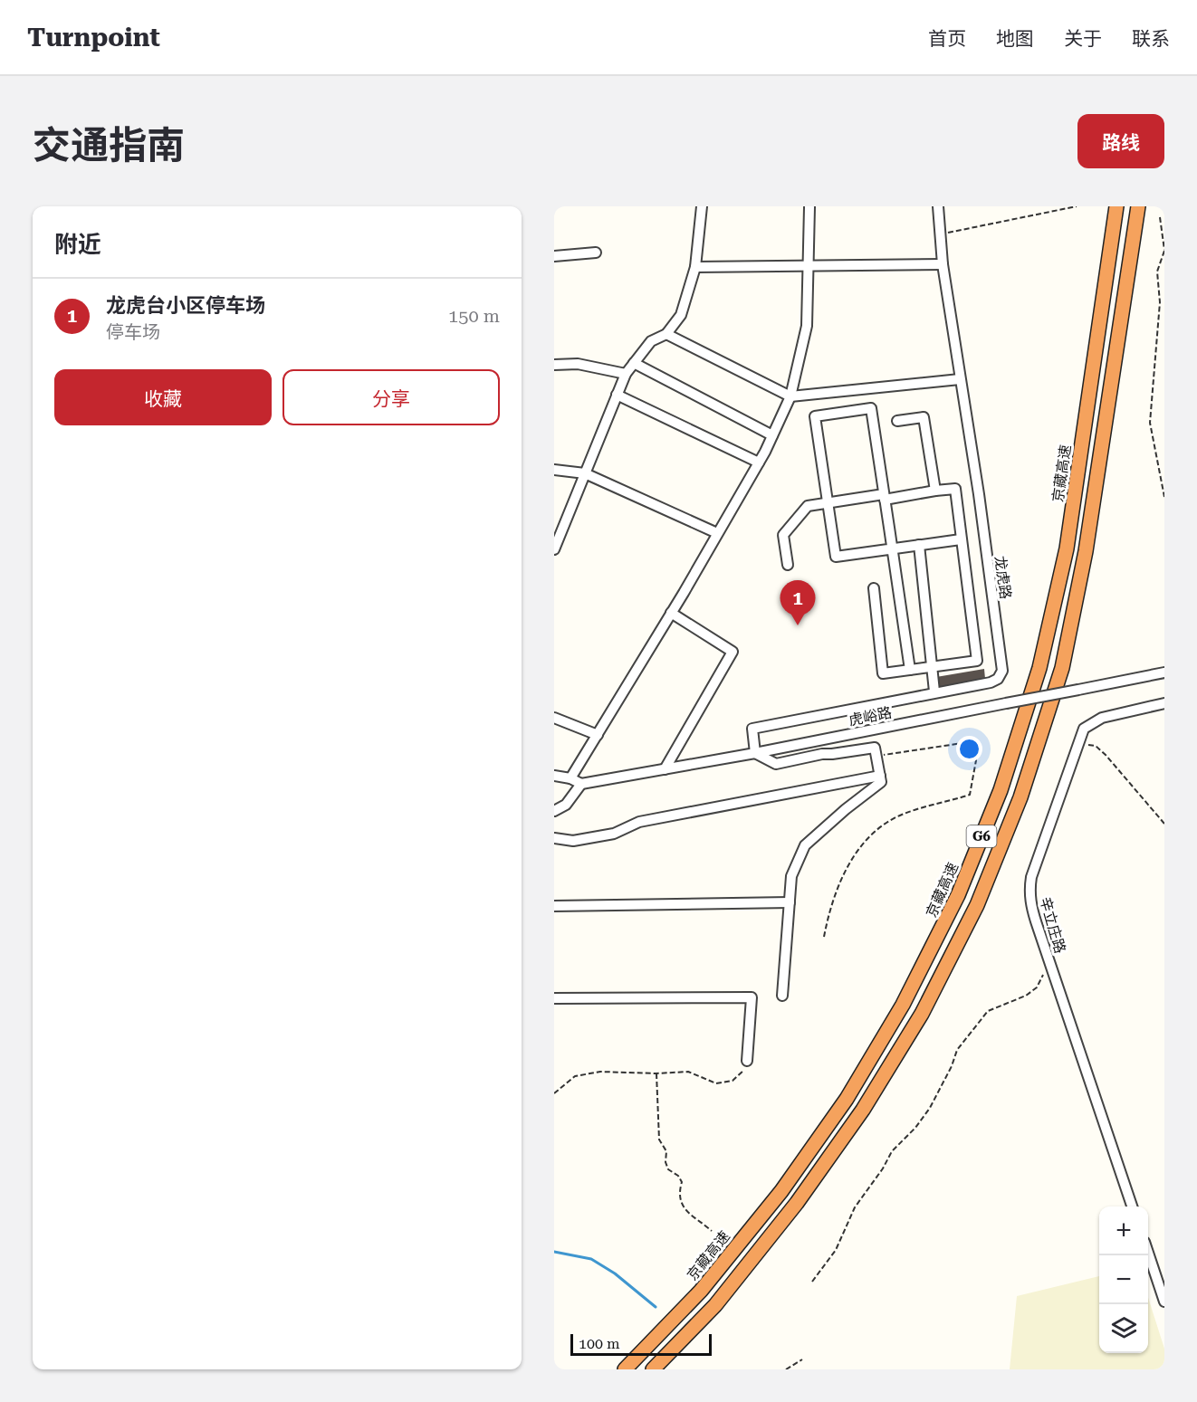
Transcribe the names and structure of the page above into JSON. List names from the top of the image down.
{
  "streets": {
    "highway": ["京藏高速", "G6"],
    "street": ["龙虎路", "虎峪路", "辛立庄路"]
  },
  "crossings": [
    ["龙虎路", "虎峪路"]
  ],
  "scale_bar": "100 m",
  "page": {
    "header": "Turnpoint",
    "nav": [
      "首页",
      "地图",
      "关于",
      "联系"
    ],
    "title": "交通指南",
    "buttons": [
      "路线",
      ["收藏", "分享"]
    ],
    "heading": "附近",
    "list": [
      {
        "mark": "1",
        "name": "龙虎台小区停车场",
        "note": "停车场",
        "value": "150 m"
      }
    ],
    "pins": "1",
    "map_buttons": ["+", "−"],
    "scale": "100 m"
  }
}
